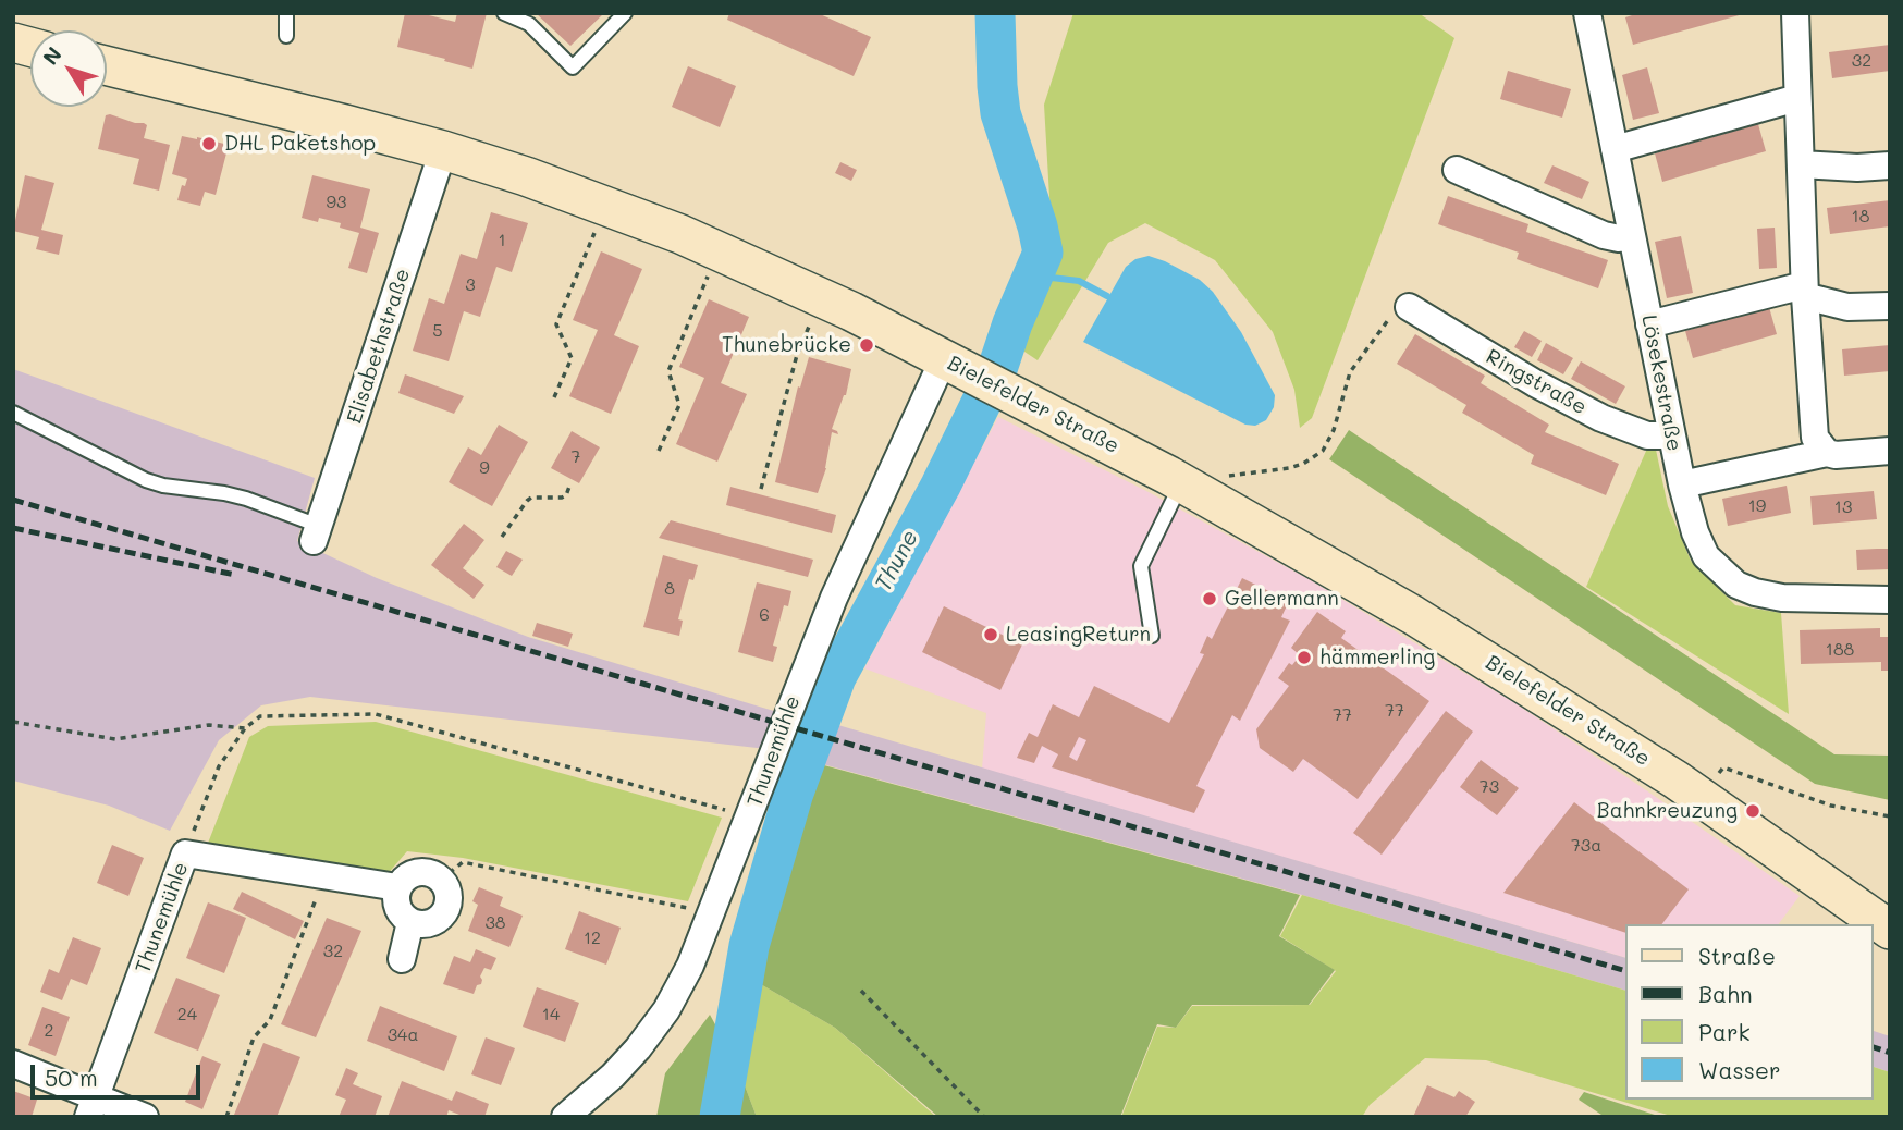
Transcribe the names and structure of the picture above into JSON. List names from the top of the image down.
{
  "streets": {
    "main road": ["Bielefelder Straße"],
    "street": [
      "Elisabethstraße",
      "Ringstraße",
      "Lösekestraße",
      "Thunemühle"
    ]
  },
  "crossings": [
    ["Elisabethstraße", "Bielefelder Straße"],
    ["Ringstraße", "Lösekestraße"],
    ["Bielefelder Straße", "Thunemühle"]
  ],
  "water": ["Thune"],
  "places": [
    "DHL Paketshop",
    "Thunebrücke",
    "Gellermann",
    "LeasingReturn",
    "hämmerling",
    "Bahnkreuzung"
  ],
  "house_numbers": [
    "32",
    "93",
    "18",
    "1",
    "3",
    "5",
    "7",
    "9",
    "19",
    "13",
    "8",
    "6",
    "188",
    "77",
    "77",
    "73",
    "73a",
    "38",
    "12",
    "32",
    "24",
    "14",
    "2",
    "34a"
  ],
  "legend": [
    "Straße",
    "Bahn",
    "Park",
    "Wasser"
  ],
  "scale_bar": "50 m",
  "north": "top left"
}
